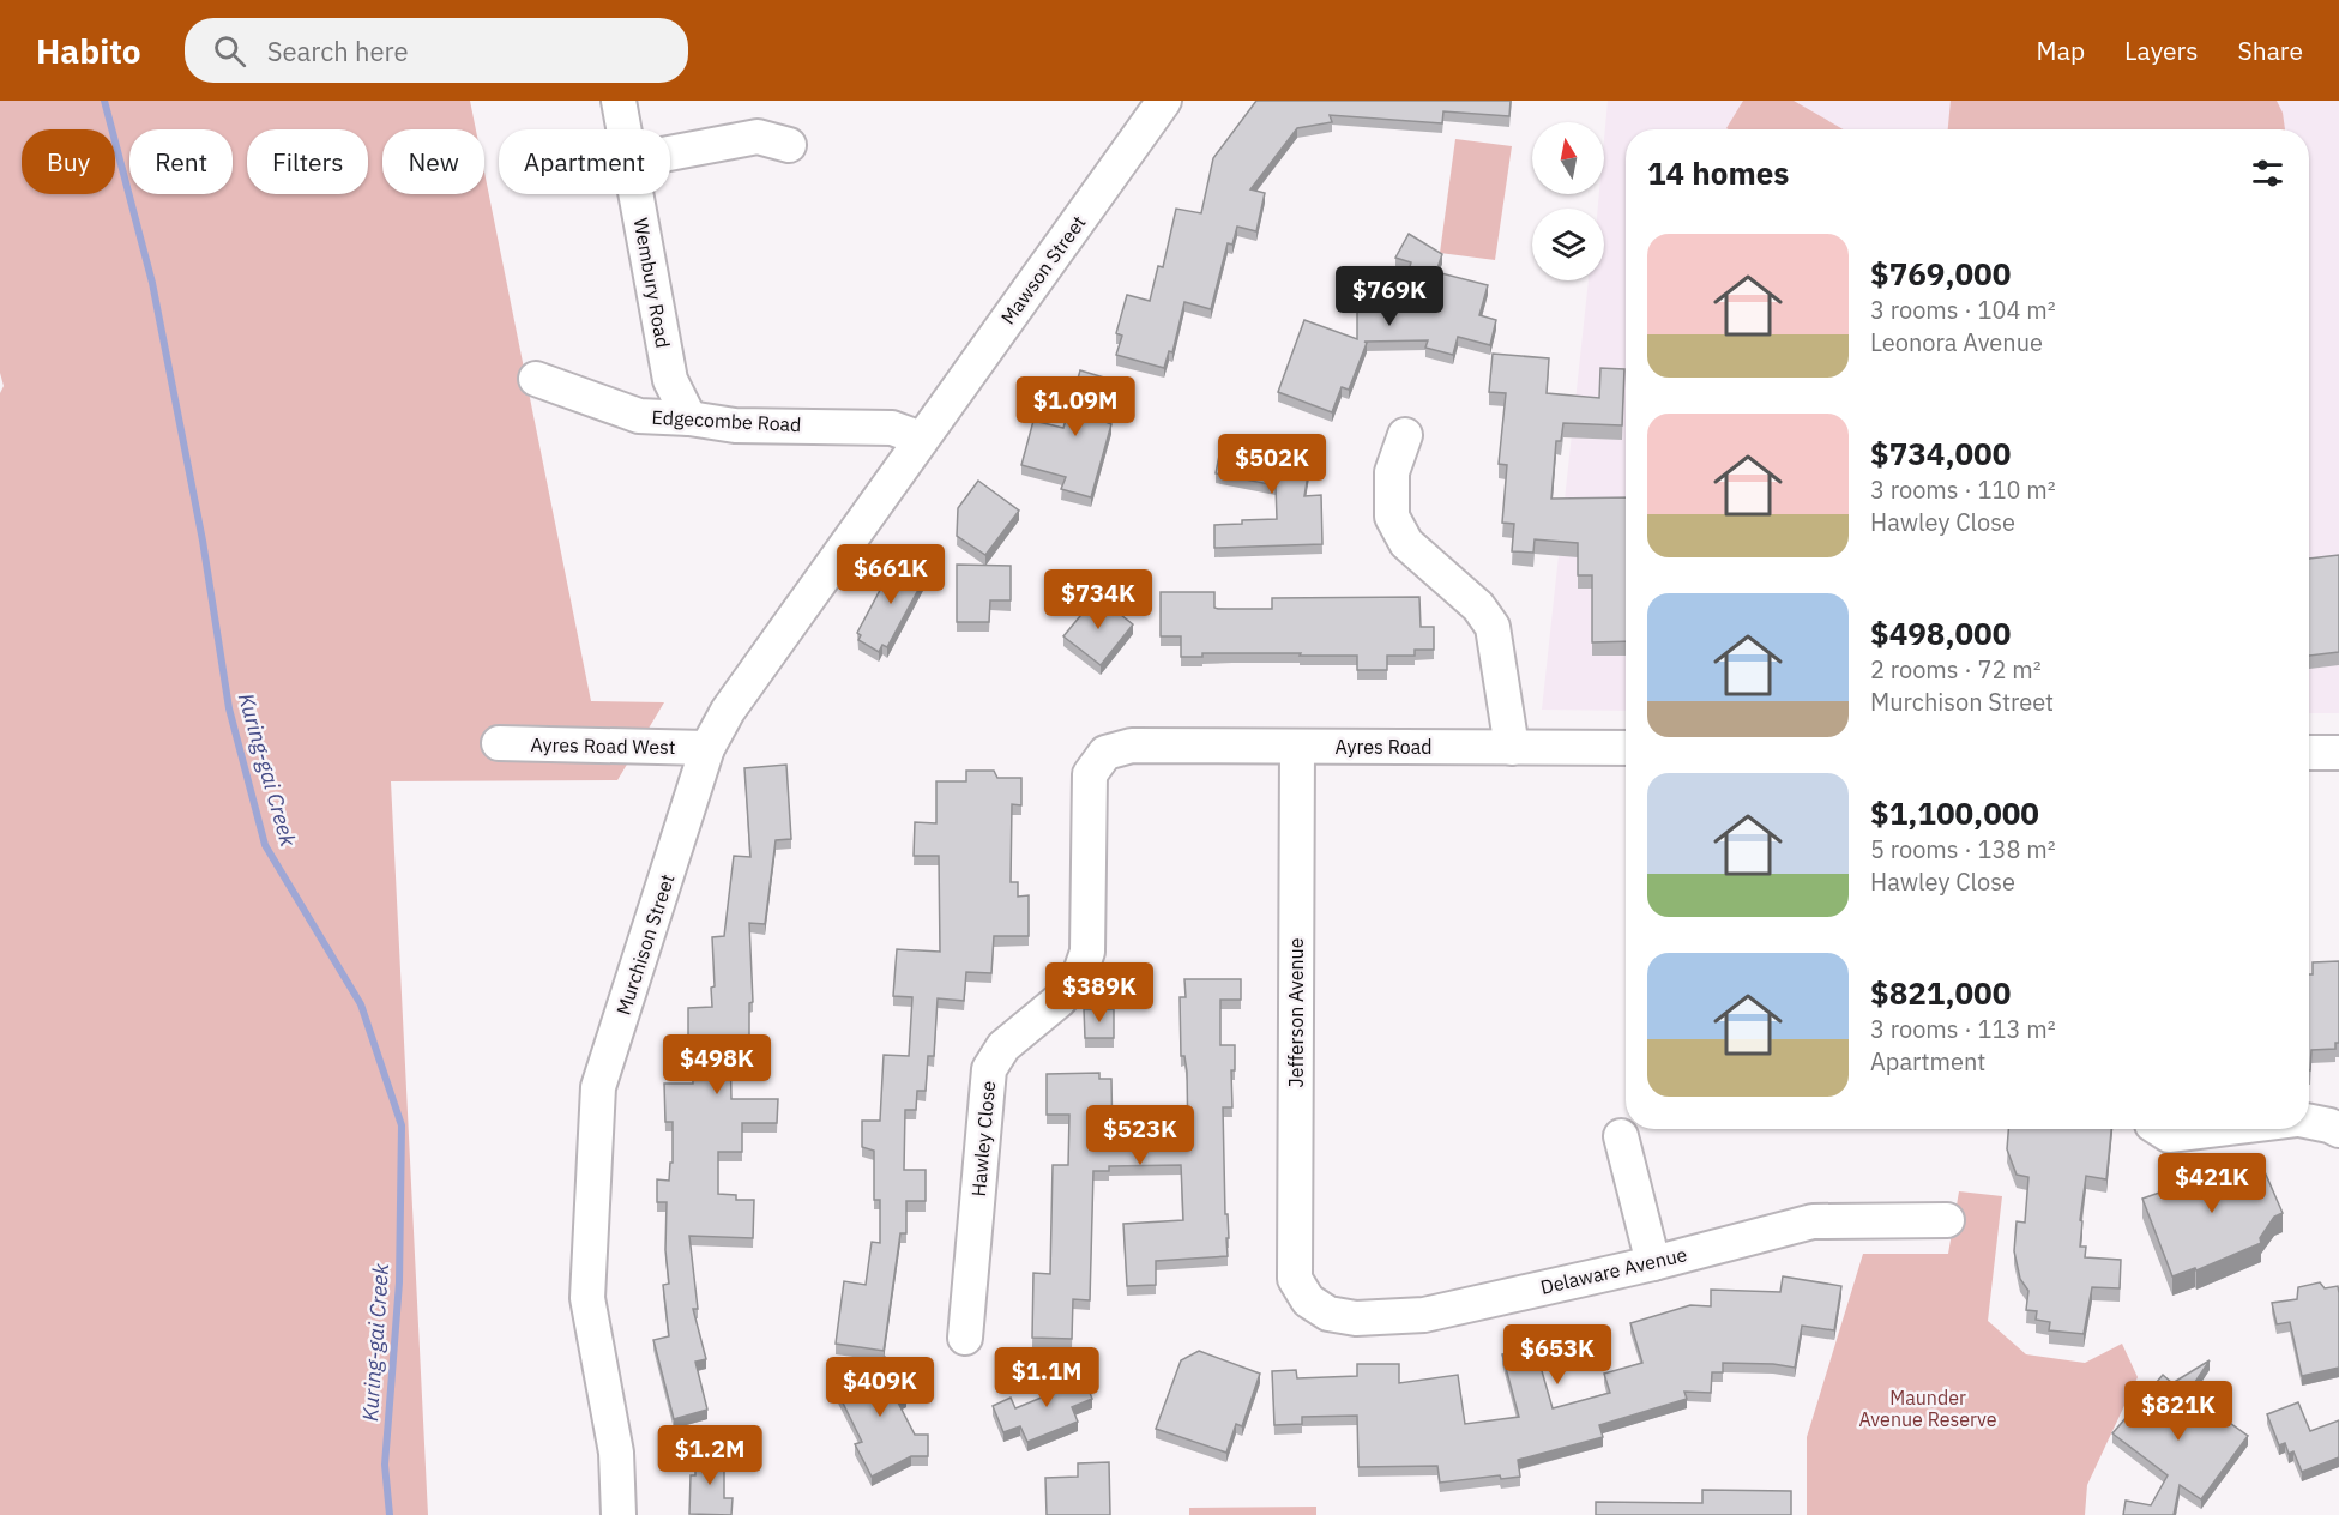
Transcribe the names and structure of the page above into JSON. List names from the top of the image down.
{
  "streets": {
    "street": [
      "Mawson Street",
      "Wembury Road",
      "Edgecombe Road",
      "Ayres Road West",
      "Ayres Road",
      "Murchison Street",
      "Jefferson Avenue",
      "Hawley Close",
      "Delaware Avenue"
    ]
  },
  "crossings": [
    ["Mawson Street", "Edgecombe Road"],
    ["Mawson Street", "Murchison Street"],
    ["Wembury Road", "Edgecombe Road"],
    ["Edgecombe Road", "Murchison Street"],
    ["Ayres Road West", "Murchison Street"],
    ["Ayres Road", "Jefferson Avenue"],
    ["Ayres Road", "Hawley Close"],
    ["Jefferson Avenue", "Delaware Avenue"]
  ],
  "water": ["Kuring-gai Creek"],
  "parks": ["Maunder Avenue Reserve"],
  "north": "top",
  "page": {
    "header": "Habito",
    "search": "Search here",
    "nav": ["Map", "Layers", "Share"],
    "chip": [
      "Buy",
      "Rent",
      "Filters",
      "New",
      "Apartment"
    ],
    "heading": "14 homes",
    "list": [
      {
        "name": "$769,000",
        "note": "3 rooms · 104 m² · Leonora Avenue"
      },
      {
        "name": "$734,000",
        "note": "3 rooms · 110 m² · Hawley Close"
      },
      {
        "name": "$498,000",
        "note": "2 rooms · 72 m² · Murchison Street"
      },
      {
        "name": "$1,100,000",
        "note": "5 rooms · 138 m² · Hawley Close"
      },
      {
        "name": "$821,000",
        "note": "3 rooms · 113 m² · Apartment"
      }
    ],
    "price": [
      "$769K",
      "$1.09M",
      "$502K",
      "$661K",
      "$734K",
      "$389K",
      "$498K",
      "$523K",
      "$421K",
      "$653K",
      "$1.1M",
      "$409K",
      "$821K",
      "$1.2M"
    ]
  }
}
